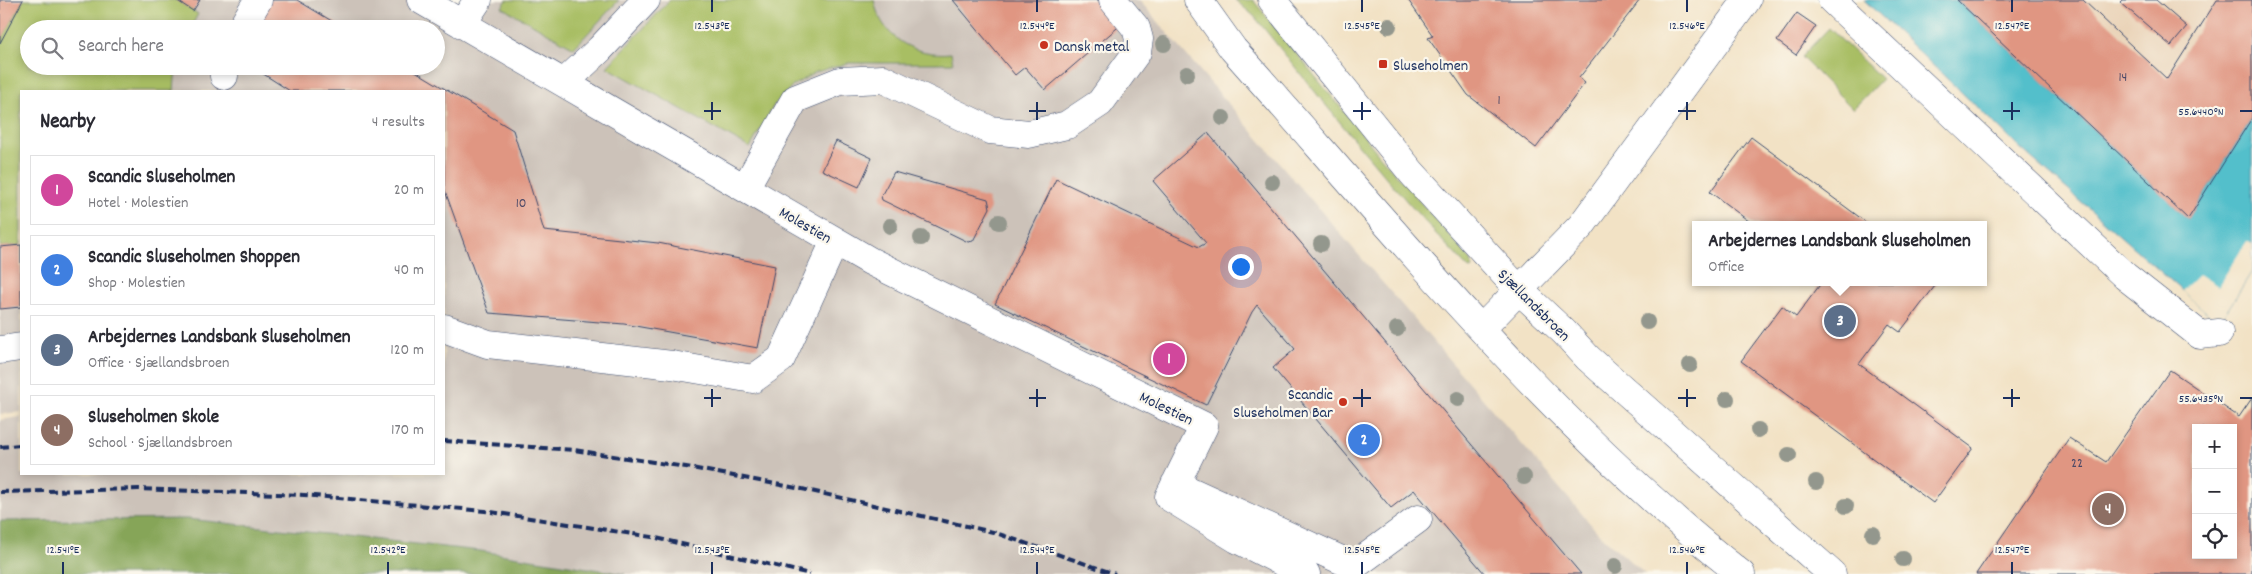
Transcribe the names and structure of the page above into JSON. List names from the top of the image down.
{
  "streets": {
    "street": ["Molestien", "Sjællandsbroen"]
  },
  "places": {
    "other": ["Dansk metal", "Scandic Sluseholmen Bar"],
    "transit": ["Sluseholmen"]
  },
  "house_numbers": [
    "14",
    "1",
    "10",
    "22"
  ],
  "page": {
    "search": "Search here",
    "heading": ["Nearby", "4 results"],
    "list": [
      {
        "mark": "1",
        "name": "Scandic Sluseholmen",
        "note": "Hotel · Molestien",
        "value": "20 m"
      },
      {
        "mark": "2",
        "name": "Scandic Sluseholmen Shoppen",
        "note": "Shop · Molestien",
        "value": "40 m"
      },
      {
        "mark": "3",
        "name": "Arbejdernes Landsbank Sluseholmen",
        "note": "Office · Sjællandsbroen",
        "value": "120 m"
      },
      {
        "mark": "4",
        "name": "Sluseholmen Skole",
        "note": "School · Sjællandsbroen",
        "value": "170 m"
      }
    ],
    "popup": ["Arbejdernes Landsbank Sluseholmen", "Office"],
    "pins": [
      "3",
      "1",
      "2",
      "4"
    ],
    "map_buttons": ["+", "−"]
  },
  "coordinates": [
    "12.543°E",
    "12.544°E",
    "12.545°E",
    "12.546°E",
    "12.547°E",
    "55.6440°N",
    "55.6435°N",
    "12.541°E",
    "12.542°E"
  ]
}
